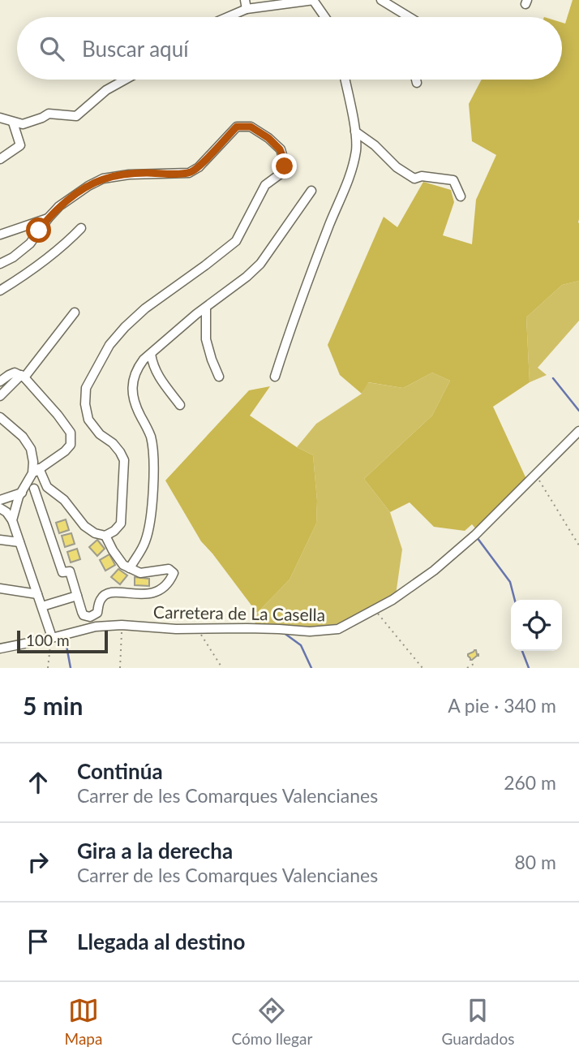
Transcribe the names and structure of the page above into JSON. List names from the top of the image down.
{
  "streets": {
    "street": ["Carretera de La Casella"]
  },
  "scale_bar": "100 m",
  "page": {
    "search": "Buscar aquí",
    "scale": "100 m",
    "heading": ["5 min", "A pie · 340 m"],
    "list": [
      ["Continúa", "Carrer de les Comarques Valencianes", "260 m"],
      ["Gira a la derecha", "Carrer de les Comarques Valencianes", "80 m"],
      "Llegada al destino"
    ],
    "nav": ["Mapa", "Cómo llegar", "Guardados"]
  }
}
